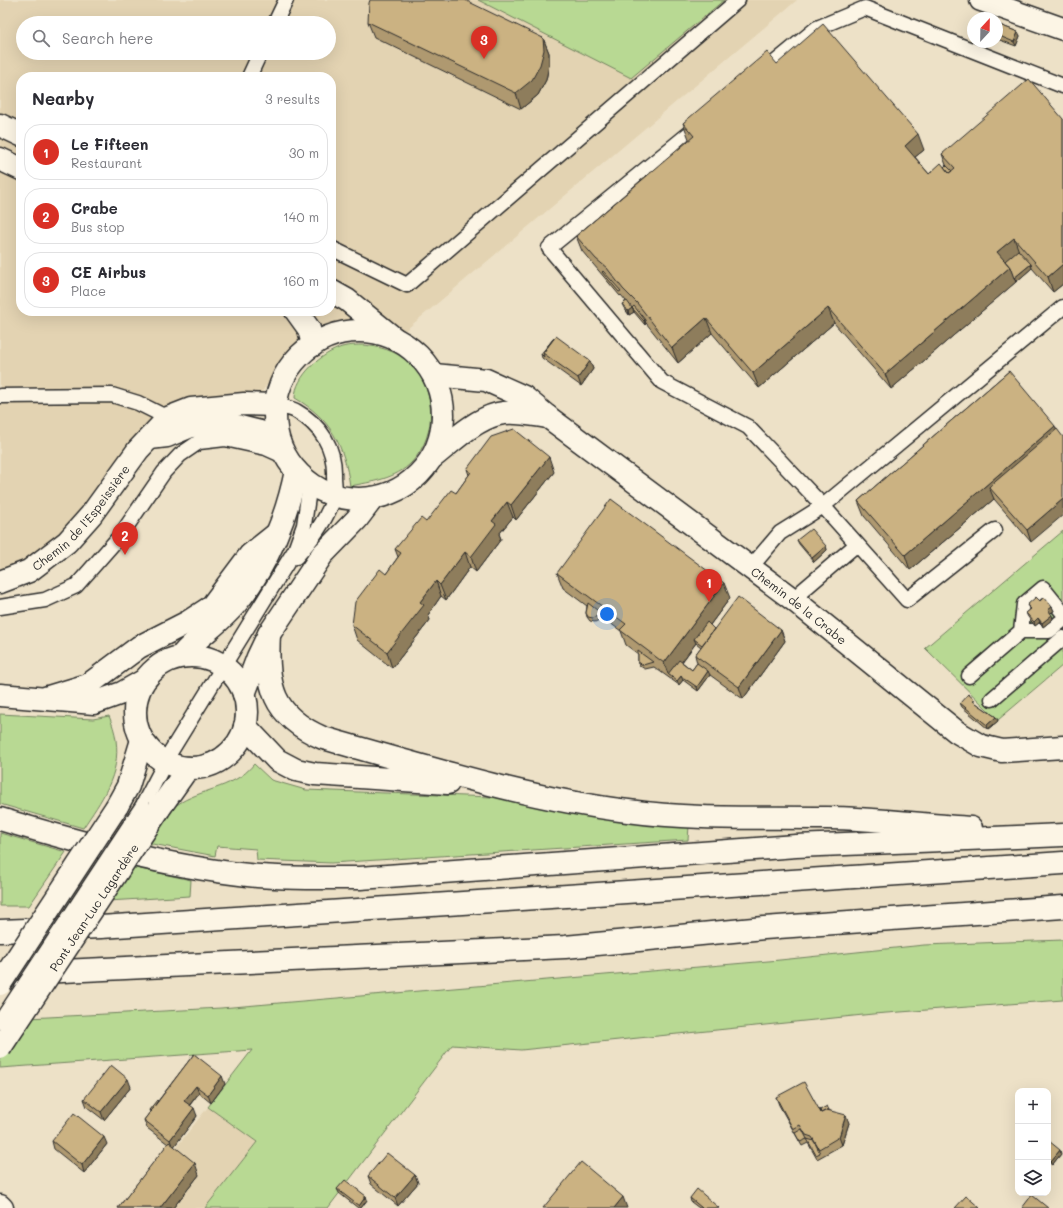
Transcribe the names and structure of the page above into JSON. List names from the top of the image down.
{
  "streets": {
    "main road": ["Chemin de l'Espeissière", "Chemin de la Crabe", "Pont Jean-Luc Lagardère"]
  },
  "north": "top",
  "page": {
    "search": "Search here",
    "pins": ["3", "2", "1"],
    "heading": ["Nearby", "3 results"],
    "list": [
      {
        "mark": "1",
        "name": "Le Fifteen",
        "note": "Restaurant",
        "value": "30 m"
      },
      {
        "mark": "2",
        "name": "Crabe",
        "note": "Bus stop",
        "value": "140 m"
      },
      {
        "mark": "3",
        "name": "CE Airbus",
        "note": "Place",
        "value": "160 m"
      }
    ],
    "map_buttons": ["+", "−"]
  }
}
